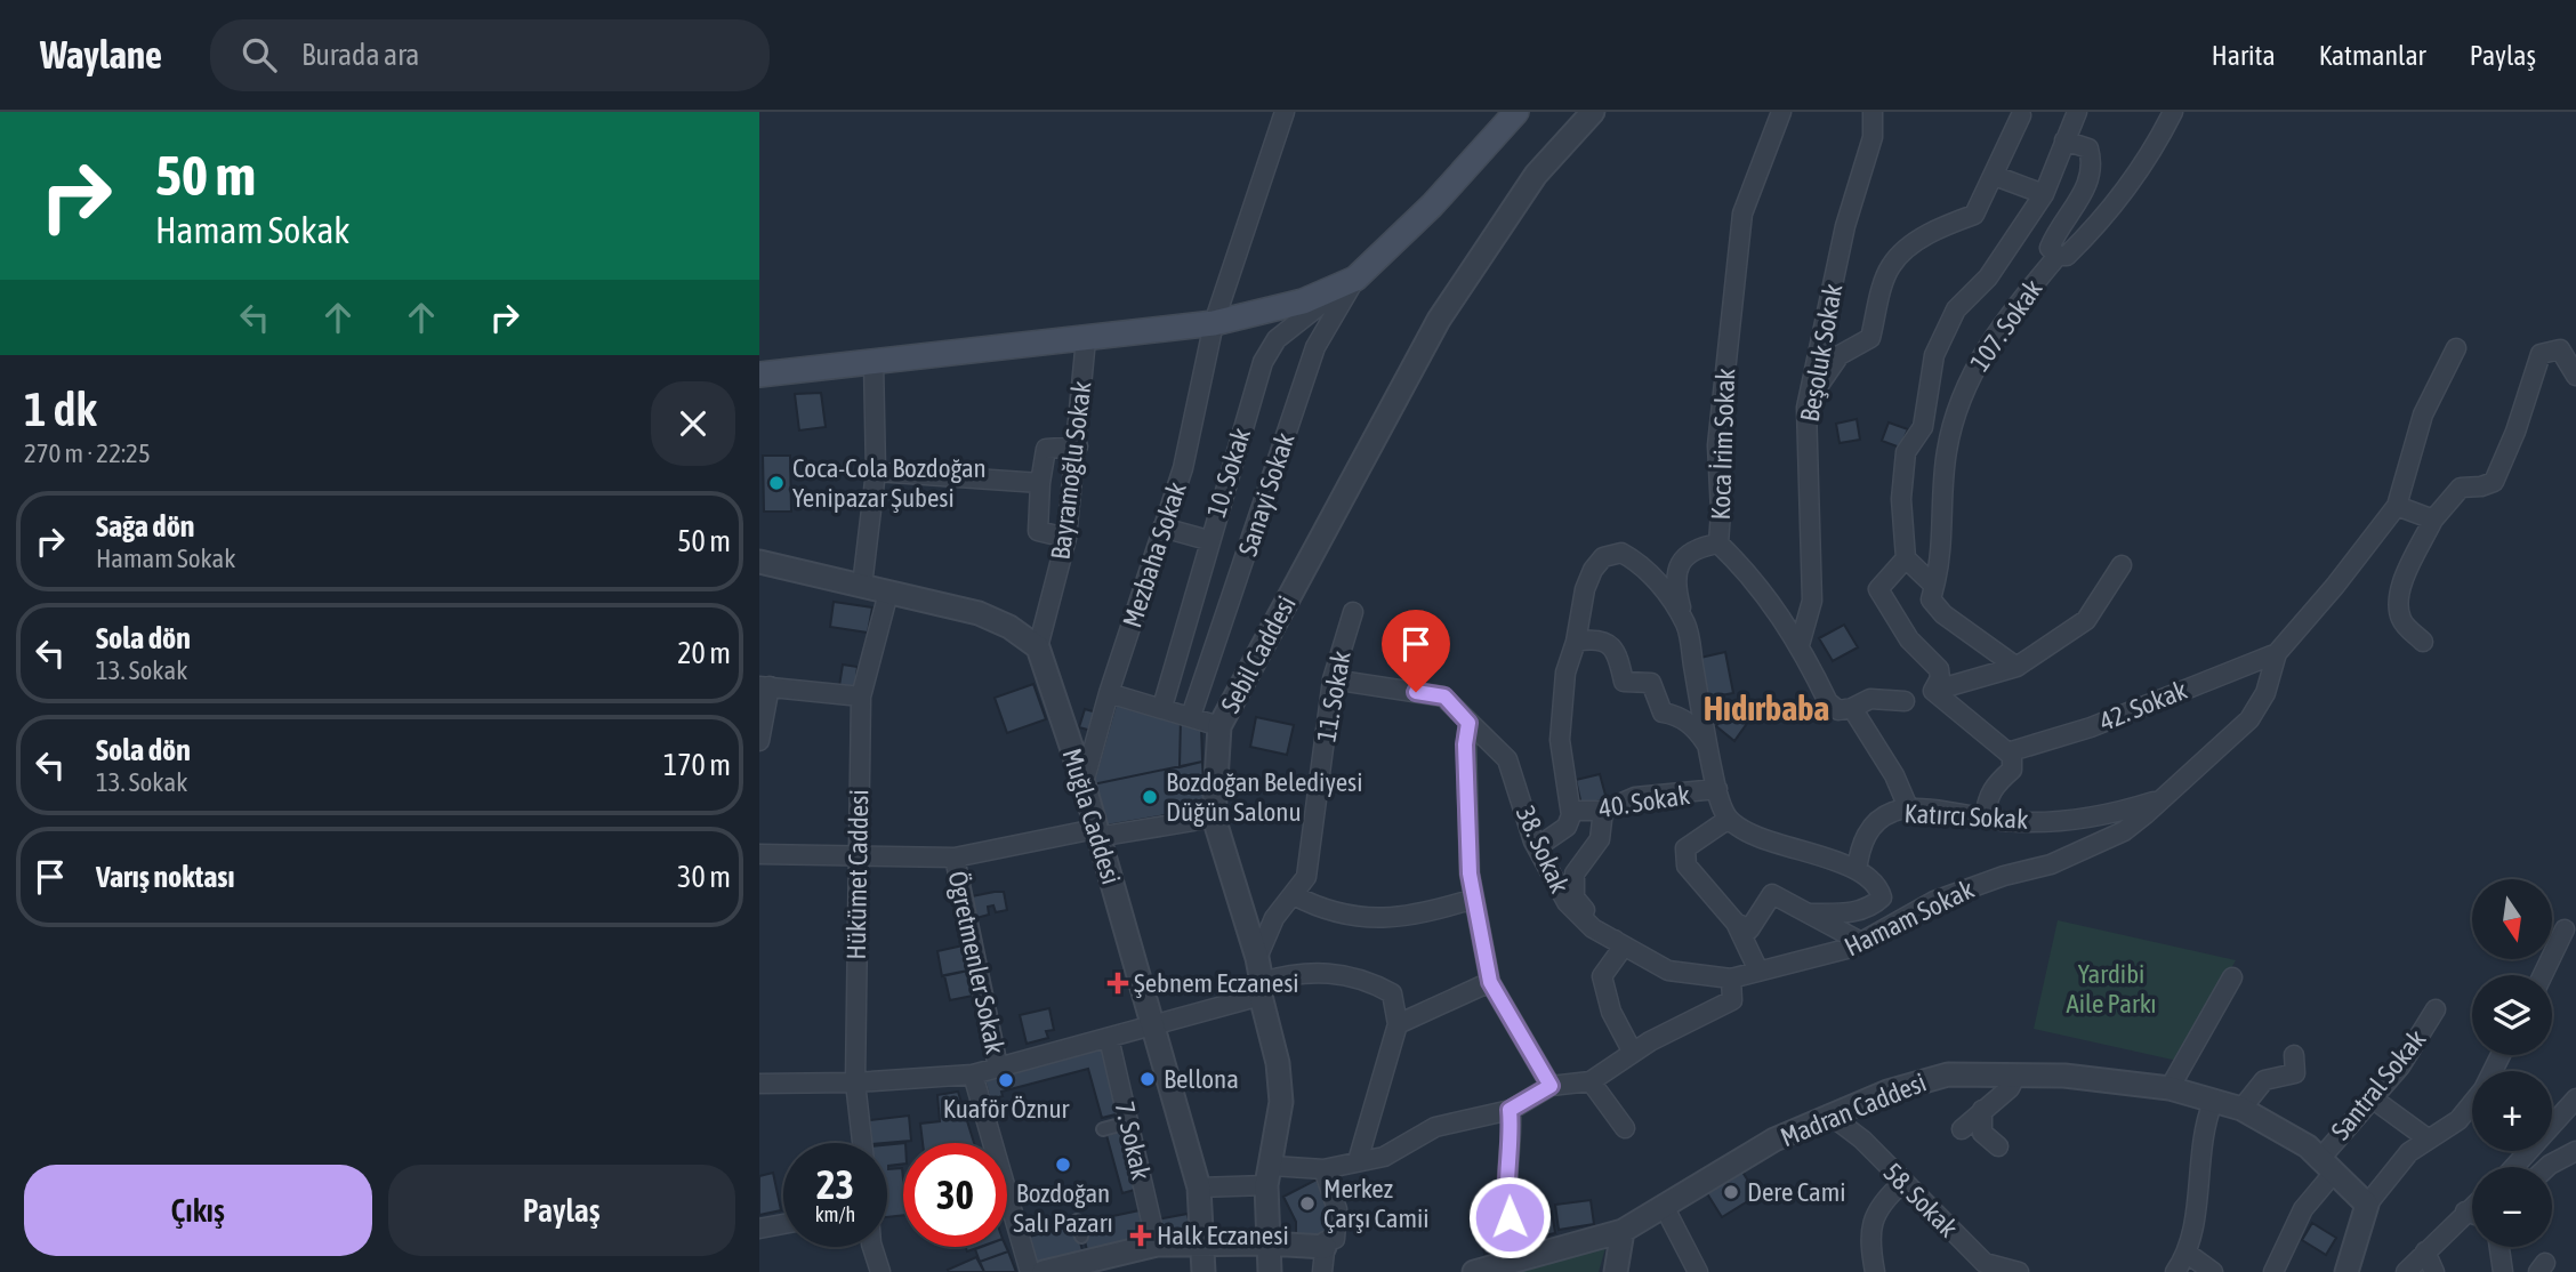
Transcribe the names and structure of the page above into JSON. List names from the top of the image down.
{
  "streets": {
    "street": [
      "107. Sokak",
      "Beşoluk Sokak",
      "Koca İrim Sokak",
      "Bayramoğlu Sokak",
      "10. Sokak",
      "Sanayi Sokak",
      "Mezbaha Sokak",
      "Sebil Caddesi",
      "11. Sokak",
      "42. Sokak",
      "40. Sokak",
      "Muğla Caddesi",
      "Katırcı Sokak",
      "38. Sokak",
      "Hükümet Caddesi",
      "Hamam Sokak",
      "Ögretmenler Sokak",
      "Santral Sokak",
      "Madran Caddesi",
      "7. Sokak",
      "58. Sokak"
    ]
  },
  "crossings": [
    ["Beşoluk Sokak", "Koca İrim Sokak"],
    ["Koca İrim Sokak", "Katırcı Sokak"],
    ["Bayramoğlu Sokak", "Muğla Caddesi"],
    ["10. Sokak", "Sanayi Sokak"],
    ["Mezbaha Sokak", "Muğla Caddesi"],
    ["Sebil Caddesi", "11. Sokak"],
    ["11. Sokak", "38. Sokak"],
    ["42. Sokak", "Hamam Sokak"],
    ["Katırcı Sokak", "Hamam Sokak"],
    ["38. Sokak", "Hamam Sokak"],
    ["Santral Sokak", "Madran Caddesi"],
    ["Madran Caddesi", "58. Sokak"]
  ],
  "districts": ["Hıdırbaba"],
  "parks": ["Yardibi Aile Parkı"],
  "places": {
    "other": [
      "Coca-Cola Bozdoğan Yenipazar Şubesi",
      "Bozdoğan Belediyesi Düğün Salonu",
      "Bellona",
      "Kuaför Öznur",
      "Bozdoğan Salı Pazarı",
      "Dere Cami",
      "Merkez Çarşı Camii"
    ],
    "health": ["Şebnem Eczanesi", "Halk Eczanesi"]
  },
  "north": "bottom",
  "page": {
    "header": "Waylane",
    "search": "Burada ara",
    "nav": ["Harita", "Katmanlar", "Paylaş"],
    "turn": ["50 m", "Hamam Sokak"],
    "heading": ["1 dk", "270 m · 22:25"],
    "list": [
      {
        "name": "Sağa dön",
        "note": "Hamam Sokak",
        "value": "50 m"
      },
      {
        "name": "Sola dön",
        "note": "13. Sokak",
        "value": "20 m"
      },
      {
        "name": "Sola dön",
        "note": "13. Sokak",
        "value": "170 m"
      },
      {
        "name": "Varış noktası",
        "value": "30 m"
      }
    ],
    "map_buttons": ["+", "−"],
    "speed": "23 km/h",
    "limit": "30",
    "buttons": ["Çıkış", "Paylaş"]
  }
}
